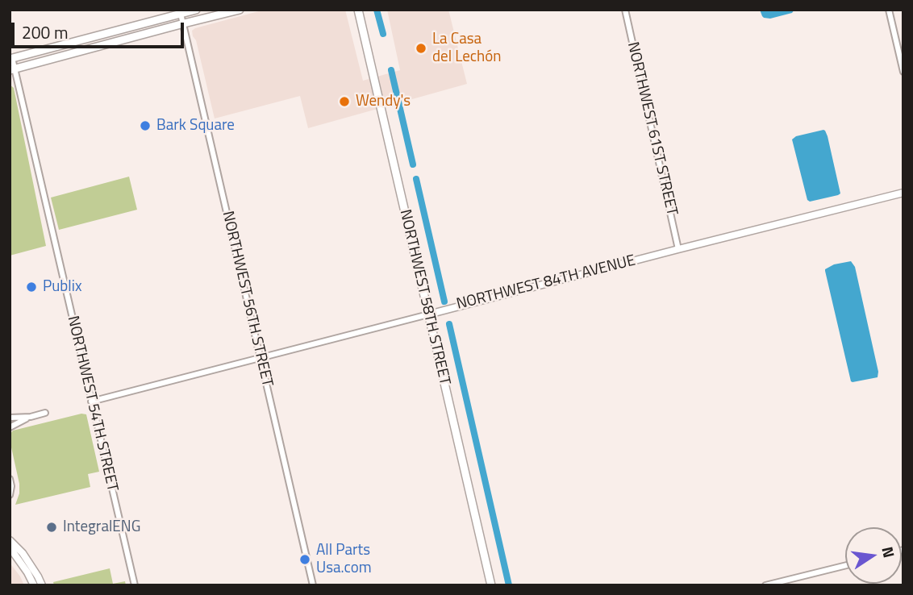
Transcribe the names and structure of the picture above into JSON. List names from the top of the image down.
{
  "streets": {
    "main road": ["NORTHWEST 58TH STREET"],
    "street": [
      "NORTHWEST 61ST STREET",
      "NORTHWEST 84TH AVENUE",
      "NORTHWEST 56TH STREET",
      "NORTHWEST 54TH STREET"
    ]
  },
  "crossings": [
    ["NORTHWEST 61ST STREET", "NORTHWEST 84TH AVENUE"],
    ["NORTHWEST 84TH AVENUE", "NORTHWEST 58TH STREET"],
    ["NORTHWEST 84TH AVENUE", "NORTHWEST 56TH STREET"],
    ["NORTHWEST 84TH AVENUE", "NORTHWEST 54TH STREET"]
  ],
  "places": [
    "La Casa del Lechón",
    "Wendy's",
    "Bark Square",
    "Publix",
    "IntegralENG",
    "All Parts Usa.com"
  ],
  "scale_bar": "200 m",
  "north": "right"
}
